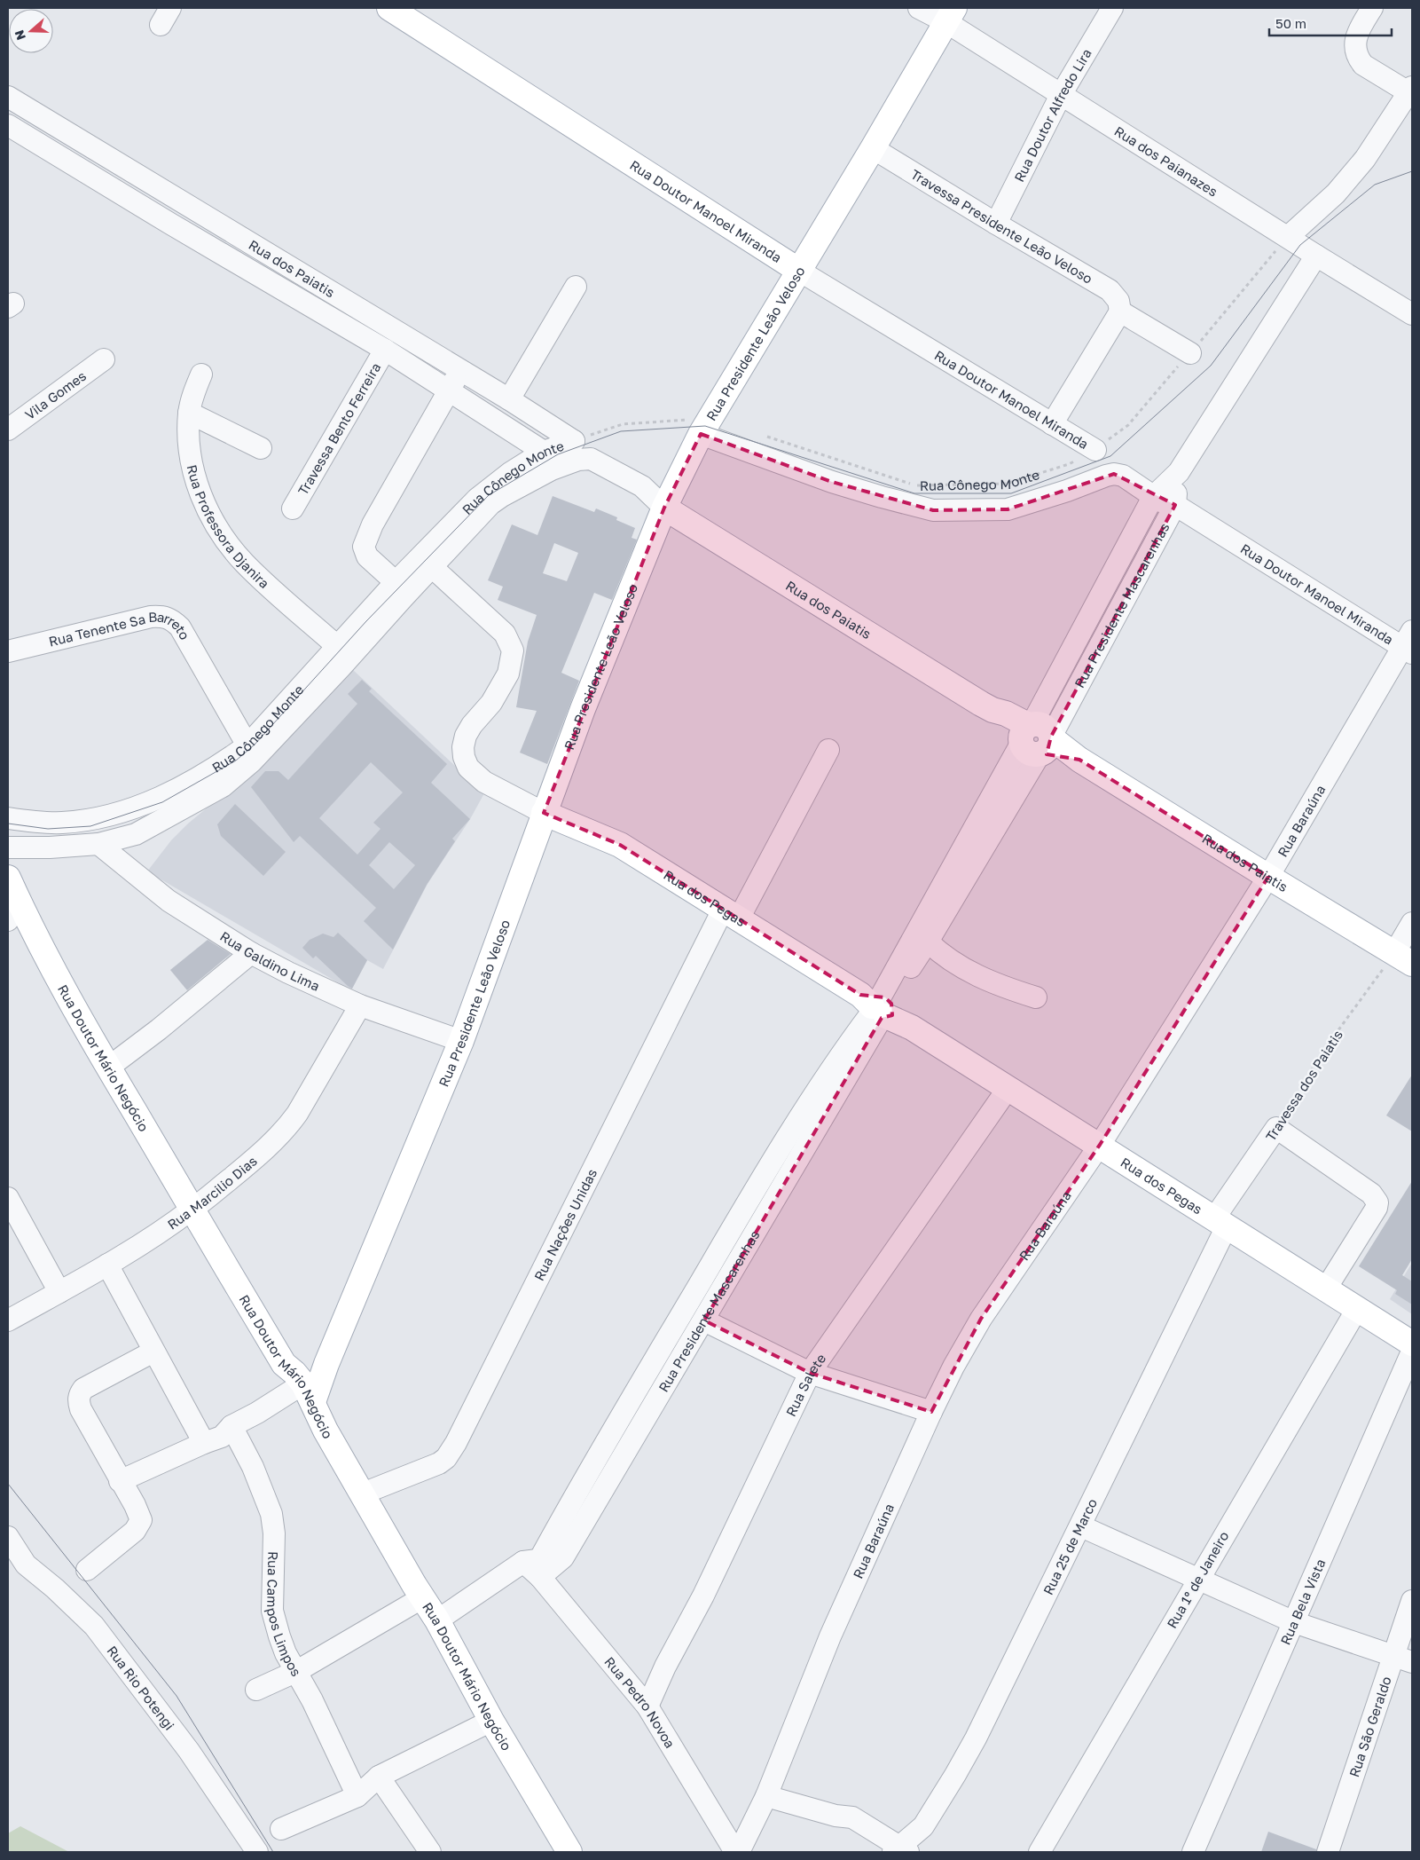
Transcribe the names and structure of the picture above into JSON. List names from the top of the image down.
{
  "streets": {
    "main road": [
      "Rua Doutor Manoel Miranda",
      "Rua dos Paiatis",
      "Rua Presidente Leão Veloso",
      "Rua dos Pegas",
      "Rua Doutor Mário Negócio"
    ],
    "street": [
      "Rua Doutor Alfredo Lira",
      "Rua dos Paianazes",
      "Travessa Presidente Leão Veloso",
      "Vila Gomes",
      "Travessa Bento Ferreira",
      "Rua Cônego Monte",
      "Rua Professora Djanira",
      "Rua Presidente Mascarenhas",
      "Rua Tenente Sa Barreto",
      "Rua Baraúna",
      "Rua Galdino Lima",
      "Travessa dos Paiatis",
      "Rua Marcilio Dias",
      "Rua Nações Unidas",
      "Rua Salete",
      "Rua 25 de Marco",
      "Rua 1º de Janeiro",
      "Rua Bela Vista",
      "Rua Campos Limpos",
      "Rua Rio Potengi",
      "Rua Pedro Novoa",
      "Rua São Geraldo"
    ]
  },
  "crossings": [
    ["Rua Doutor Alfredo Lira", "Rua dos Paianazes"],
    ["Rua Doutor Alfredo Lira", "Travessa Presidente Leão Veloso"],
    ["Rua dos Paianazes", "Rua Presidente Leão Veloso"],
    ["Rua dos Paianazes", "Rua Cônego Monte"],
    ["Rua dos Paianazes", "Rua Presidente Mascarenhas"],
    ["Rua Doutor Manoel Miranda", "Rua Presidente Leão Veloso"],
    ["Rua Doutor Manoel Miranda", "Rua Cônego Monte"],
    ["Rua Doutor Manoel Miranda", "Rua Presidente Mascarenhas"],
    ["Rua Doutor Manoel Miranda", "Rua Baraúna"],
    ["Travessa Presidente Leão Veloso", "Rua Presidente Leão Veloso"],
    ["Rua dos Paiatis", "Rua Presidente Leão Veloso"],
    ["Rua dos Paiatis", "Travessa Bento Ferreira"],
    ["Rua dos Paiatis", "Rua Cônego Monte"],
    ["Rua dos Paiatis", "Rua Presidente Mascarenhas"],
    ["Rua dos Paiatis", "Rua Baraúna"],
    ["Rua dos Paiatis", "Travessa dos Paiatis"],
    ["Rua Presidente Leão Veloso", "Rua Cônego Monte"],
    ["Rua Presidente Leão Veloso", "Rua dos Pegas"],
    ["Rua Presidente Leão Veloso", "Rua Galdino Lima"],
    ["Rua Presidente Leão Veloso", "Rua Doutor Mário Negócio"],
    ["Rua Cônego Monte", "Rua Professora Djanira"],
    ["Rua Cônego Monte", "Rua Tenente Sa Barreto"],
    ["Rua Cônego Monte", "Rua Galdino Lima"],
    ["Rua Presidente Mascarenhas", "Rua dos Pegas"],
    ["Rua Presidente Mascarenhas", "Rua Doutor Mário Negócio"],
    ["Rua Presidente Mascarenhas", "Rua Pedro Novoa"],
    ["Rua Baraúna", "Rua dos Pegas"],
    ["Rua dos Pegas", "Travessa dos Paiatis"],
    ["Rua dos Pegas", "Rua Nações Unidas"],
    ["Rua dos Pegas", "Rua Salete"],
    ["Rua dos Pegas", "Rua 25 de Marco"],
    ["Rua dos Pegas", "Rua 1º de Janeiro"],
    ["Rua Galdino Lima", "Rua Marcilio Dias"],
    ["Rua Doutor Mário Negócio", "Rua Marcilio Dias"],
    ["Rua Doutor Mário Negócio", "Rua Nações Unidas"],
    ["Travessa dos Paiatis", "Rua 25 de Marco"],
    ["Rua Salete", "Rua Pedro Novoa"]
  ],
  "scale_bar": "50 m",
  "north": "left"
}
